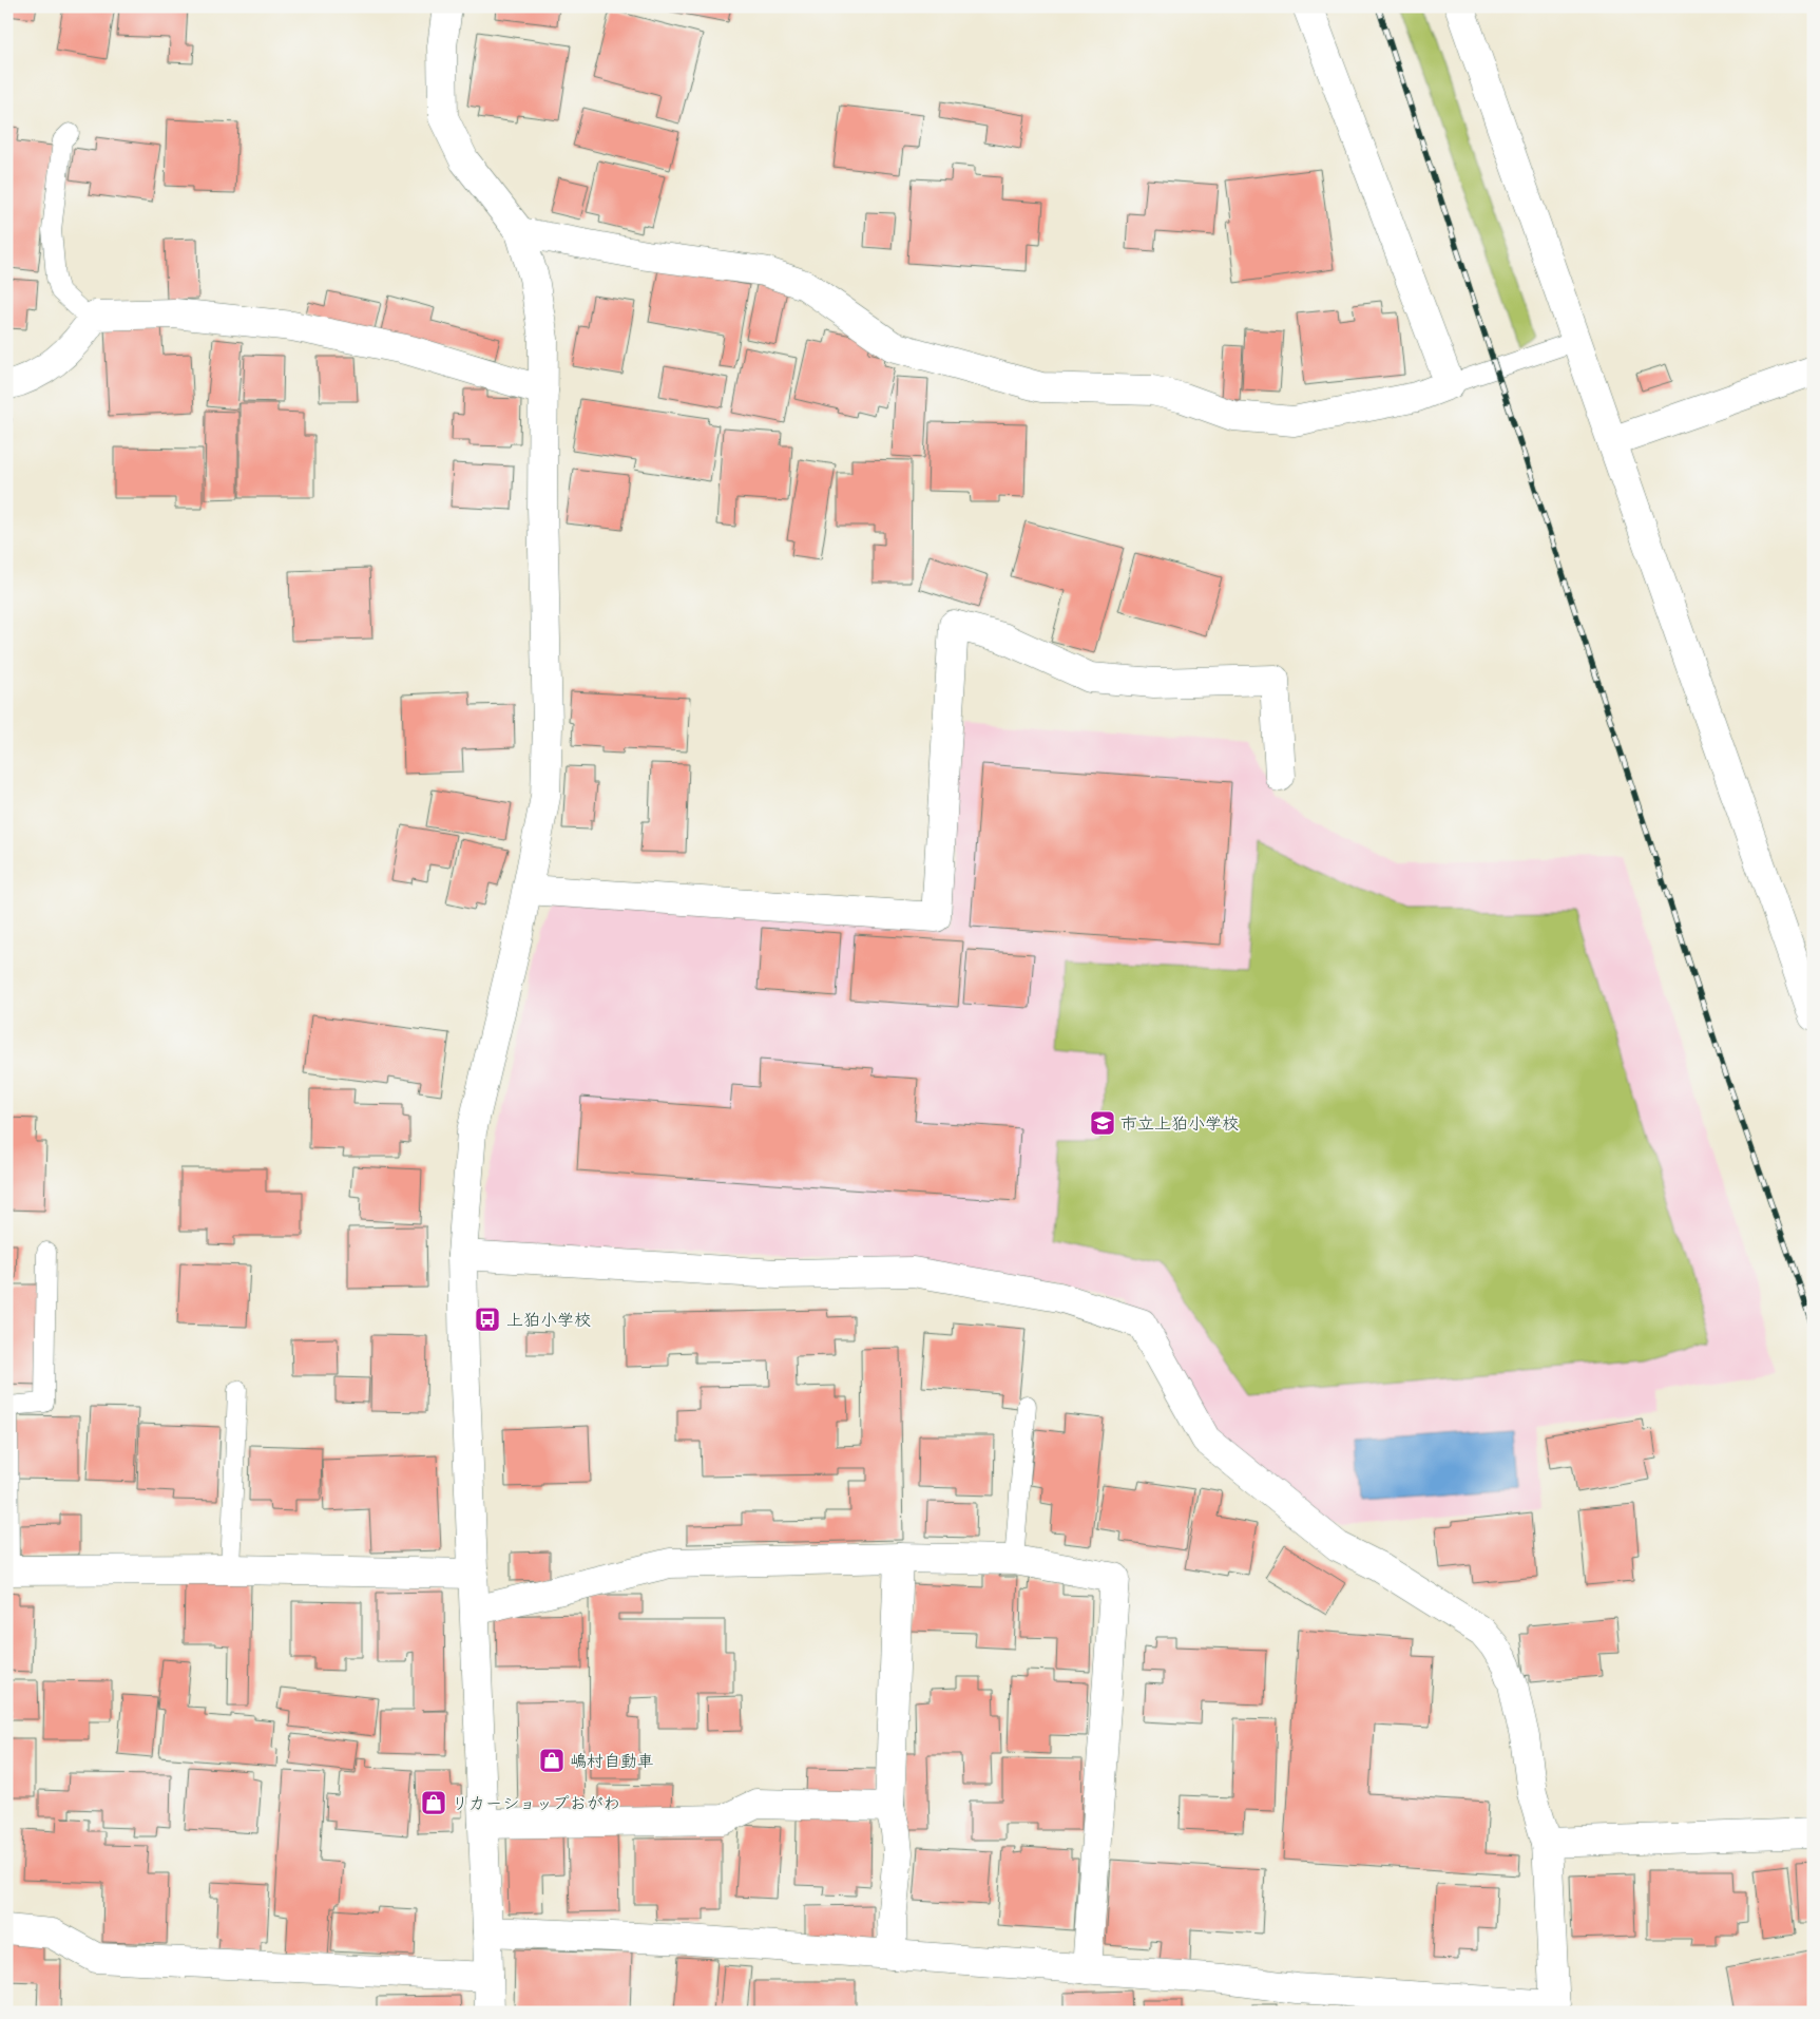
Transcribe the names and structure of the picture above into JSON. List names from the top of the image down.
{
  "places": {
    "school or university": ["市立上狛小学校"],
    "bus stop": ["上狛小学校"],
    "shop": ["嶋村自動車", "リカーショップおがわ"]
  }
}
